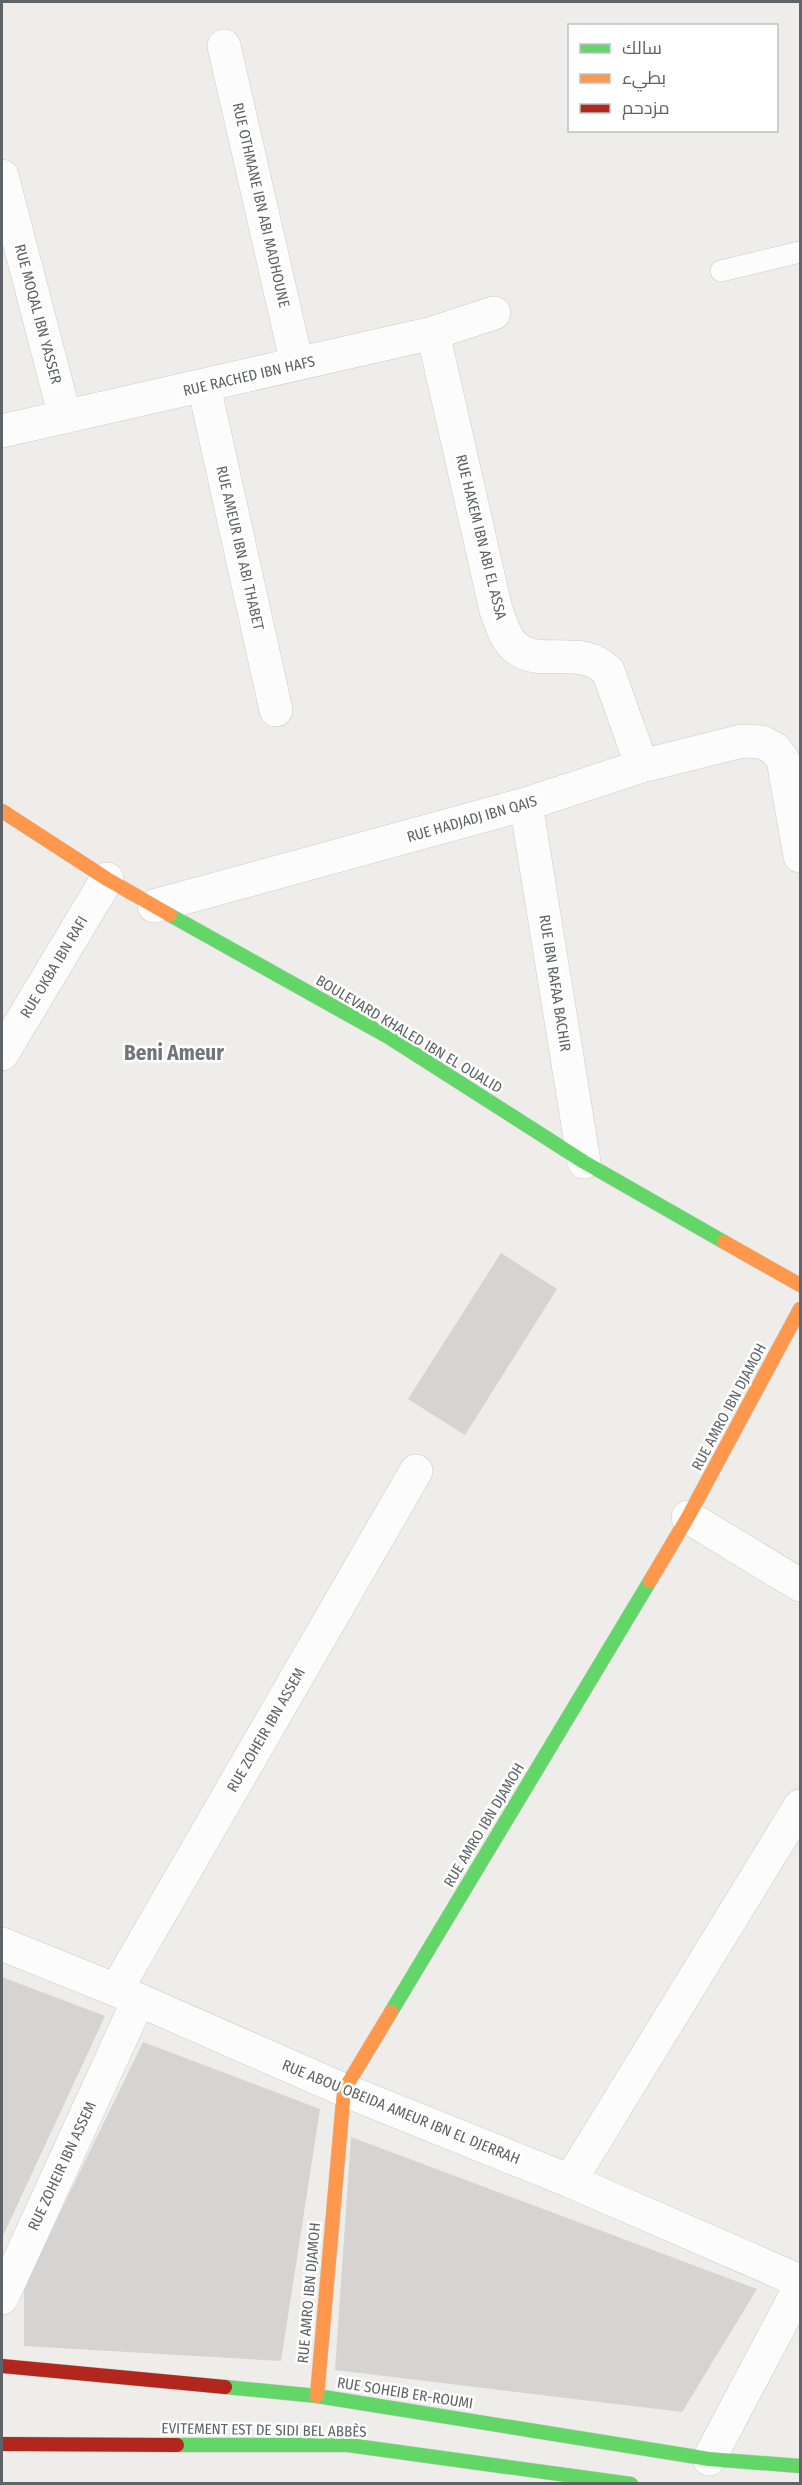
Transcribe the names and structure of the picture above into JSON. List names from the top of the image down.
{
  "streets": {
    "main road": [
      "BOULEVARD KHALED IBN EL OUALID",
      "RUE AMRO IBN DJAMOH",
      "RUE SOHEIB ER-ROUMI",
      "EVITEMENT EST DE SIDI BEL ABBÈS"
    ],
    "street": [
      "RUE OTHMANE IBN ABI MADHOUNE",
      "RUE MOQAL IBN YASSER",
      "RUE RACHED IBN HAFS",
      "RUE HAKEM IBN ABI EL ASSA",
      "RUE AMEUR IBN ABI THABET",
      "RUE HADJADJ IBN QAIS",
      "RUE OKBA IBN RAFI",
      "RUE IBN RAFAA BACHIR",
      "RUE ZOHEIR IBN ASSEM",
      "RUE ABOU OBEIDA AMEUR IBN EL DJERRAH"
    ]
  },
  "crossings": [
    ["RUE OTHMANE IBN ABI MADHOUNE", "RUE RACHED IBN HAFS"],
    ["RUE MOQAL IBN YASSER", "RUE RACHED IBN HAFS"],
    ["RUE RACHED IBN HAFS", "RUE HAKEM IBN ABI EL ASSA"],
    ["RUE RACHED IBN HAFS", "RUE AMEUR IBN ABI THABET"],
    ["RUE HAKEM IBN ABI EL ASSA", "RUE HADJADJ IBN QAIS"],
    ["RUE HADJADJ IBN QAIS", "RUE IBN RAFAA BACHIR"],
    ["RUE HADJADJ IBN QAIS", "BOULEVARD KHALED IBN EL OUALID"],
    ["RUE OKBA IBN RAFI", "BOULEVARD KHALED IBN EL OUALID"],
    ["RUE IBN RAFAA BACHIR", "BOULEVARD KHALED IBN EL OUALID"],
    ["RUE AMRO IBN DJAMOH", "RUE ABOU OBEIDA AMEUR IBN EL DJERRAH"],
    ["RUE AMRO IBN DJAMOH", "RUE SOHEIB ER-ROUMI"],
    ["RUE ZOHEIR IBN ASSEM", "RUE ABOU OBEIDA AMEUR IBN EL DJERRAH"]
  ],
  "districts": ["Beni Ameur"],
  "legend": ["سالك", "بطيء", "مزدحم"]
}
